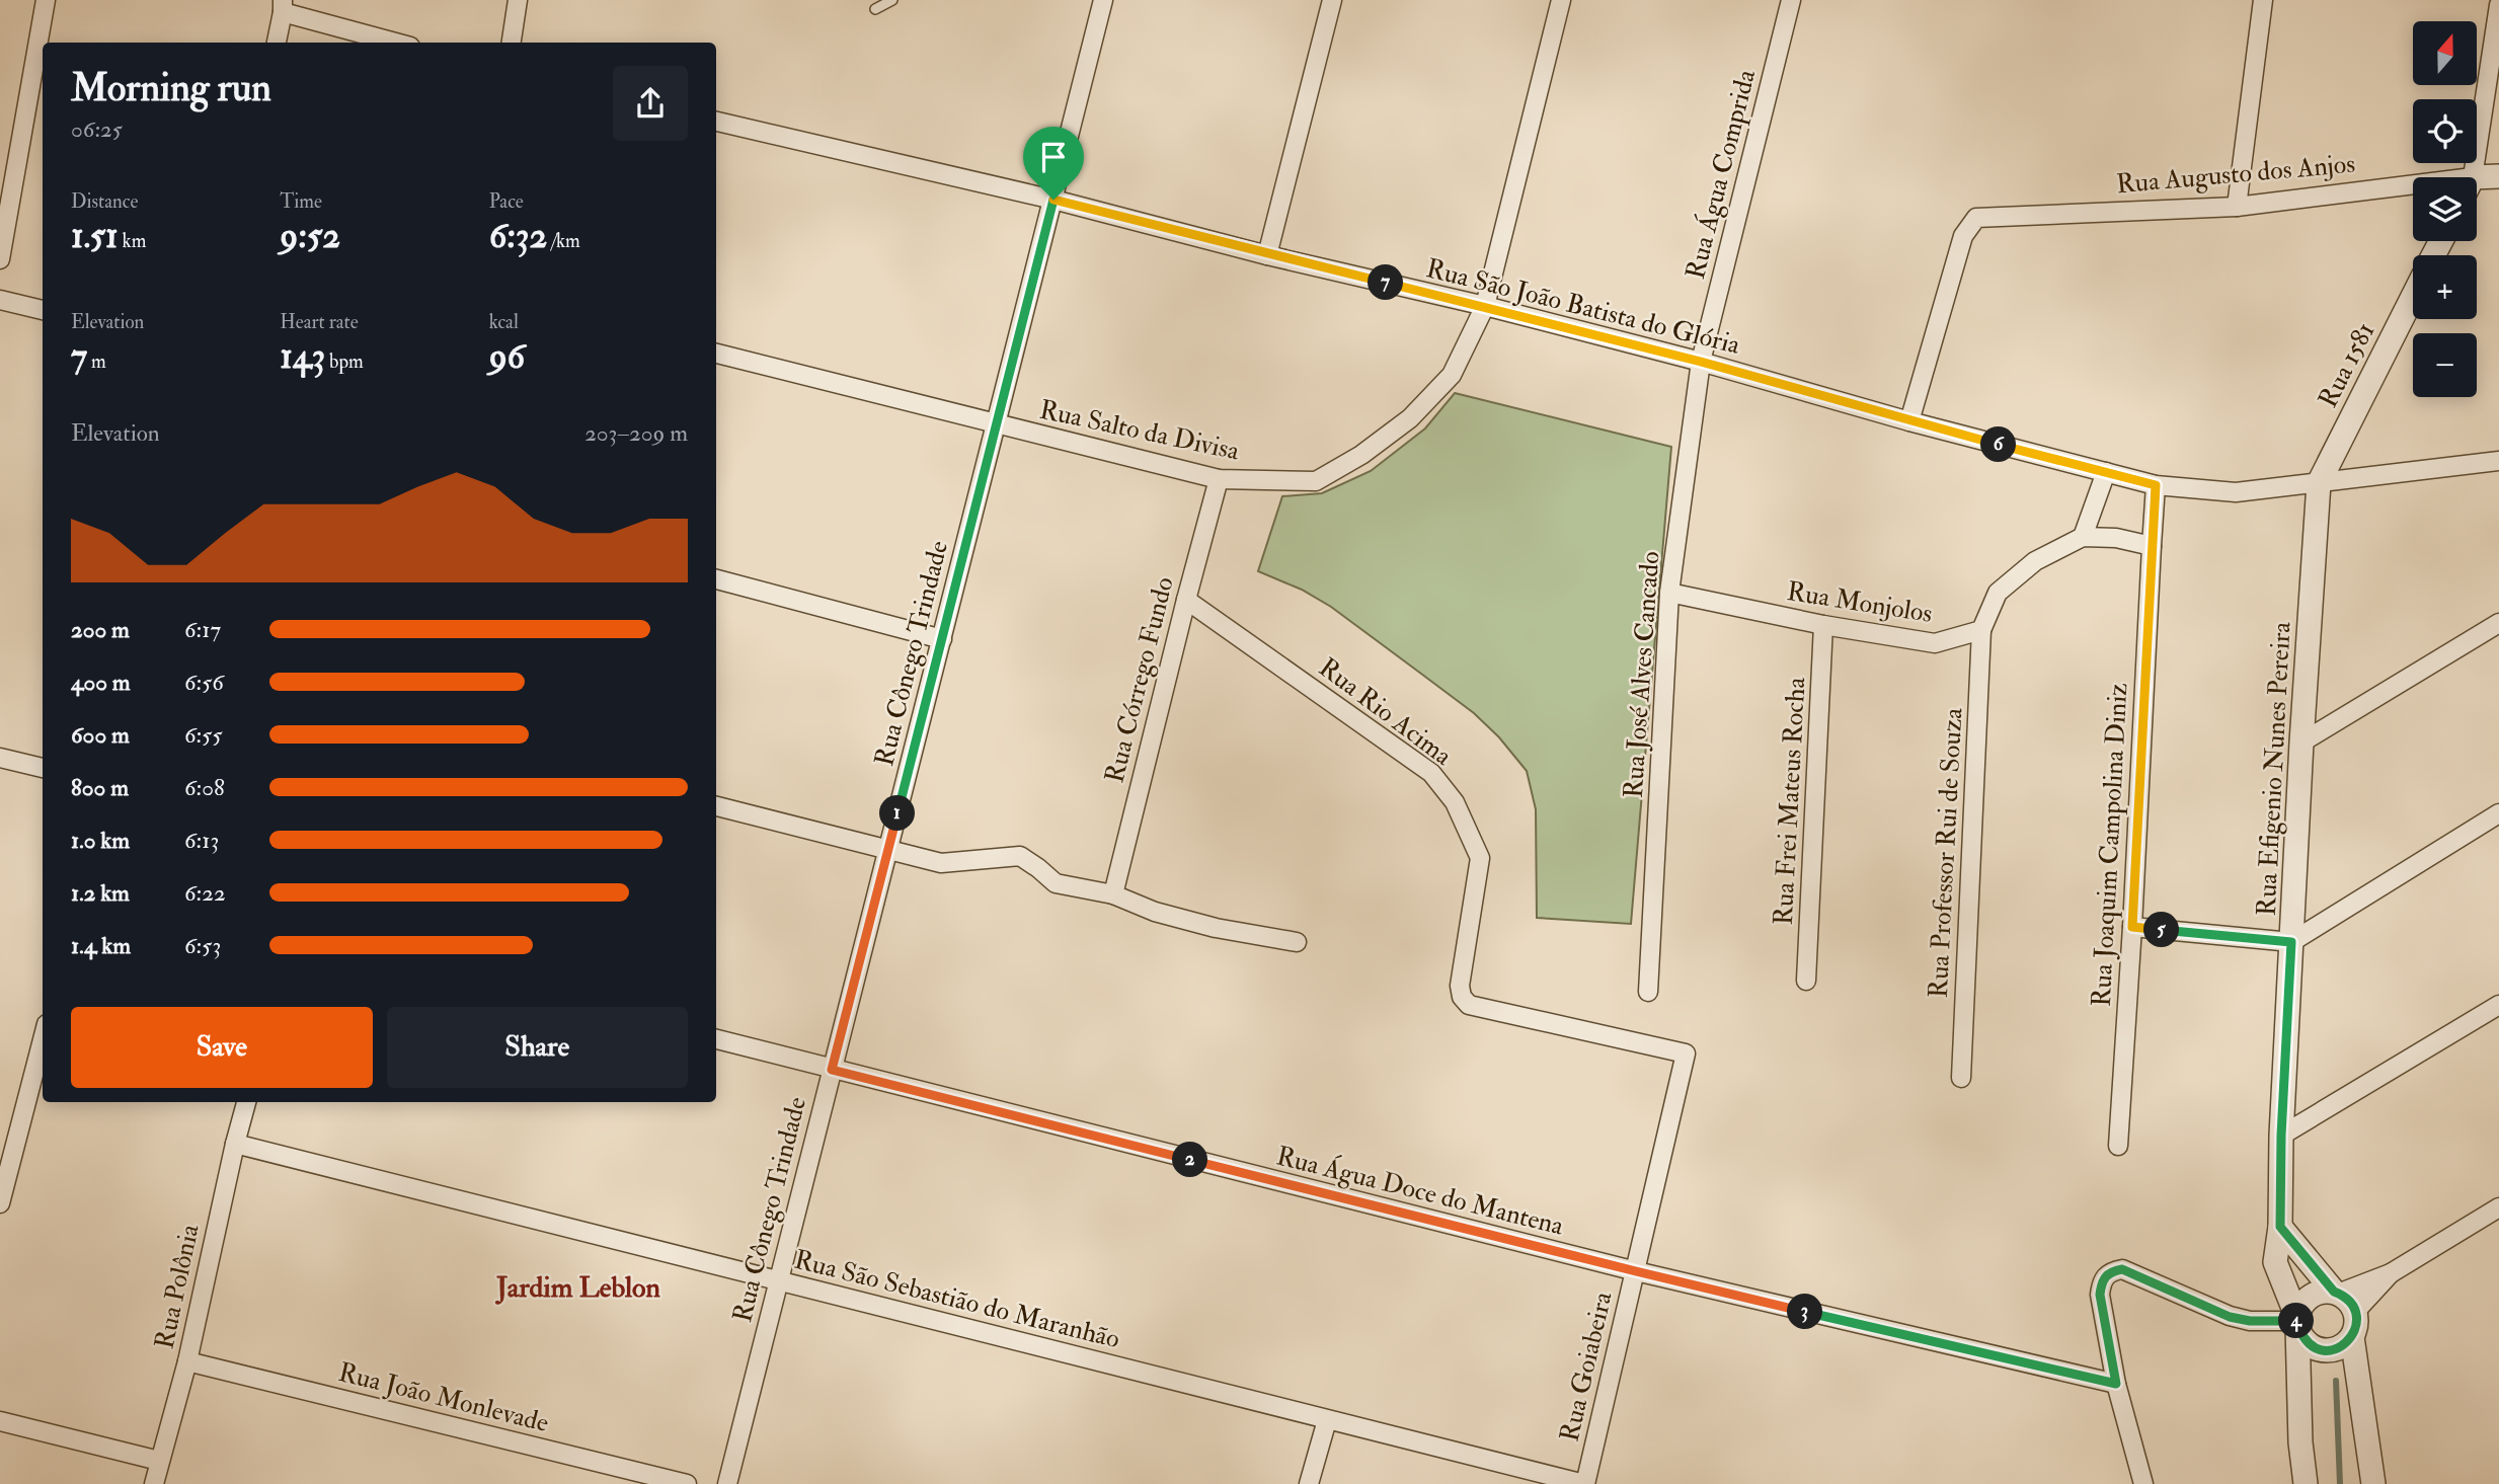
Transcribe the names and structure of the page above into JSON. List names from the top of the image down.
{
  "streets": {
    "street": [
      "Rua Augusto dos Anjos",
      "Rua Água Comprida",
      "Rua São João Batista do Glória",
      "Rua 1581",
      "Rua Salto da Divisa",
      "Rua Monjolos",
      "Rua Cônego Trindade",
      "Rua José Alves Cancado",
      "Rua Córrego Fundo",
      "Rua Rio Acima",
      "Rua Efigenio Nunes Pereira",
      "Rua Frei Mateus Rocha",
      "Rua Joaquim Campolina Diniz",
      "Rua Professor Rui de Souza",
      "Rua Água Doce do Mantena",
      "Rua Polônia",
      "Rua São Sebastião do Maranhão",
      "Rua Goiabeira",
      "Rua João Monlevade"
    ]
  },
  "crossings": [
    ["Rua Augusto dos Anjos", "Rua São João Batista do Glória"],
    ["Rua Água Comprida", "Rua São João Batista do Glória"],
    ["Rua Água Comprida", "Rua José Alves Cancado"],
    ["Rua São João Batista do Glória", "Rua 1581"],
    ["Rua São João Batista do Glória", "Rua Salto da Divisa"],
    ["Rua São João Batista do Glória", "Rua Cônego Trindade"],
    ["Rua São João Batista do Glória", "Rua José Alves Cancado"],
    ["Rua São João Batista do Glória", "Rua Efigenio Nunes Pereira"],
    ["Rua 1581", "Rua Efigenio Nunes Pereira"],
    ["Rua Salto da Divisa", "Rua Cônego Trindade"],
    ["Rua Salto da Divisa", "Rua Córrego Fundo"],
    ["Rua Monjolos", "Rua José Alves Cancado"],
    ["Rua Monjolos", "Rua Frei Mateus Rocha"],
    ["Rua Monjolos", "Rua Professor Rui de Souza"],
    ["Rua Cônego Trindade", "Rua Água Doce do Mantena"],
    ["Rua Cônego Trindade", "Rua São Sebastião do Maranhão"],
    ["Rua Córrego Fundo", "Rua Rio Acima"],
    ["Rua Rio Acima", "Rua Goiabeira"],
    ["Rua Água Doce do Mantena", "Rua Goiabeira"],
    ["Rua Polônia", "Rua São Sebastião do Maranhão"],
    ["Rua Polônia", "Rua João Monlevade"],
    ["Rua São Sebastião do Maranhão", "Rua Goiabeira"]
  ],
  "districts": ["Jardim Leblon"],
  "north": "top",
  "page": {
    "map_buttons": ["+", "−"],
    "heading": ["Morning run", "06:25"],
    "stats": [
      ["Distance", "1.51 km"],
      ["Time", "9:52"],
      ["Pace", "6:32 /km"],
      ["Elevation", "7 m"],
      ["Heart rate", "143 bpm"],
      ["kcal", "96"]
    ],
    "pins": [
      "7",
      "6",
      "1",
      "5",
      "2",
      "3",
      "4"
    ],
    "chart": ["Elevation", "203–209 m"],
    "list": [
      {
        "name": "200 m",
        "note": "6:17"
      },
      {
        "name": "400 m",
        "note": "6:56"
      },
      {
        "name": "600 m",
        "note": "6:55"
      },
      {
        "name": "800 m",
        "note": "6:08"
      },
      {
        "name": "1.0 km",
        "note": "6:13"
      },
      {
        "name": "1.2 km",
        "note": "6:22"
      },
      {
        "name": "1.4 km",
        "note": "6:53"
      }
    ],
    "buttons": ["Save", "Share"]
  }
}
